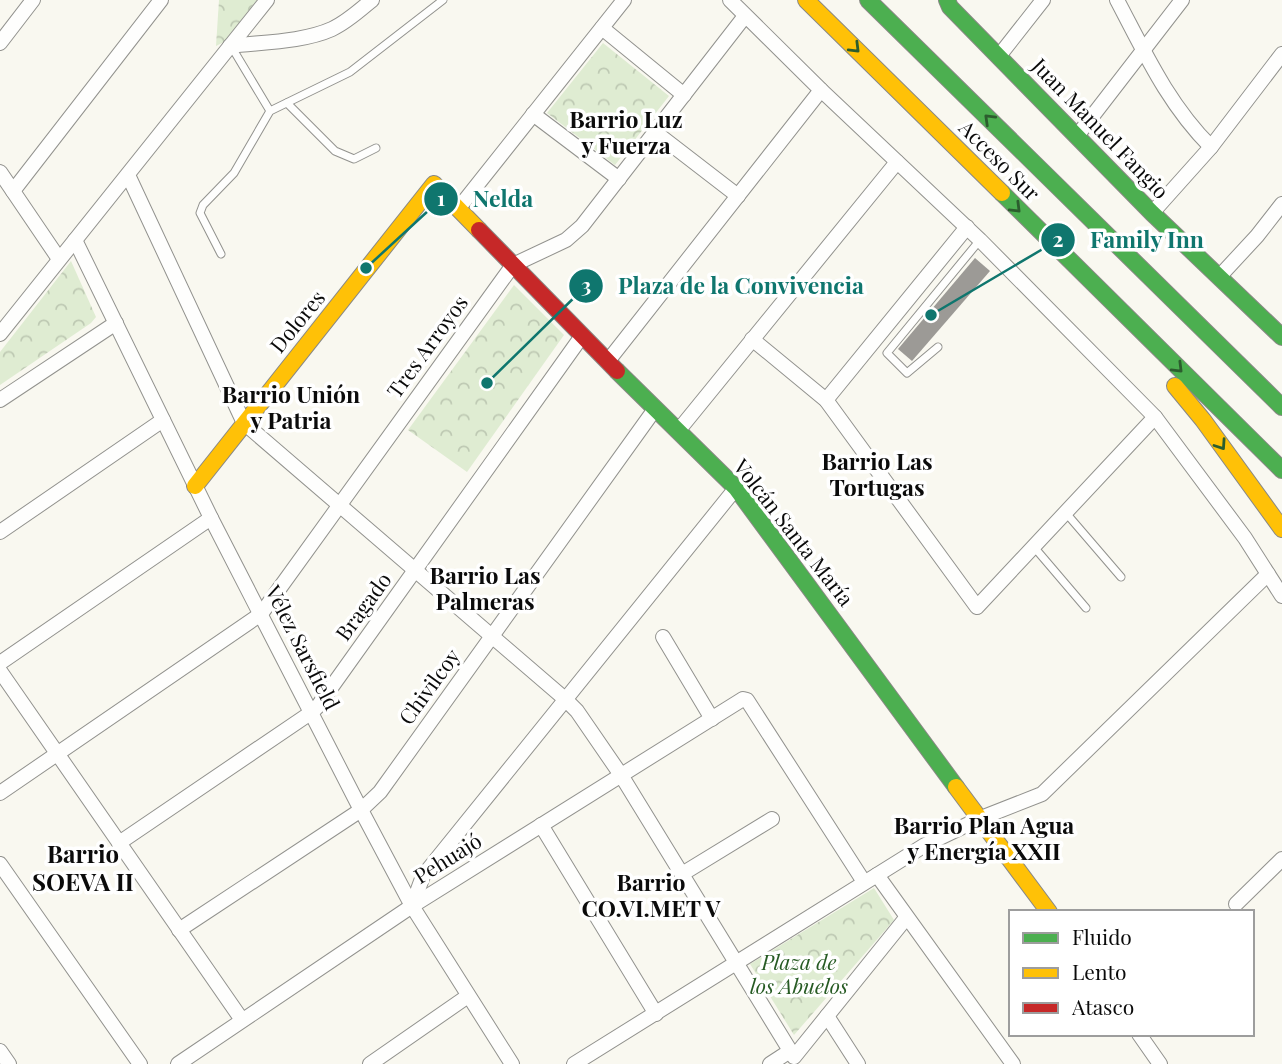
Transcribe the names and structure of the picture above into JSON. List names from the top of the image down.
{
  "streets": {
    "main road": [
      "Juan Manuel Fangio",
      "Acceso Sur",
      "Dolores",
      "Volcán Santa María"
    ],
    "street": [
      "Tres Arroyos",
      "Bragado",
      "Vélez Sarsfield",
      "Chivilcoy",
      "Pehuajó"
    ]
  },
  "crossings": [
    ["Dolores", "Volcán Santa María"],
    ["Dolores", "Vélez Sarsfield"],
    ["Tres Arroyos", "Volcán Santa María"],
    ["Tres Arroyos", "Vélez Sarsfield"],
    ["Volcán Santa María", "Bragado"],
    ["Volcán Santa María", "Chivilcoy"],
    ["Bragado", "Vélez Sarsfield"],
    ["Vélez Sarsfield", "Chivilcoy"],
    ["Vélez Sarsfield", "Pehuajó"]
  ],
  "districts": [
    "Barrio Luz y Fuerza",
    "Barrio Unión y Patria",
    "Barrio Las Tortugas",
    "Barrio Las Palmeras",
    "Barrio Plan Agua y Energía XXII",
    "Barrio SOEVA II",
    "Barrio CO.VI.MET V"
  ],
  "parks": ["Plaza de los Abuelos"],
  "places": ["Nelda", "Family Inn", "Plaza de la Convivencia"],
  "legend": ["Fluido", "Lento", "Atasco"]
}
